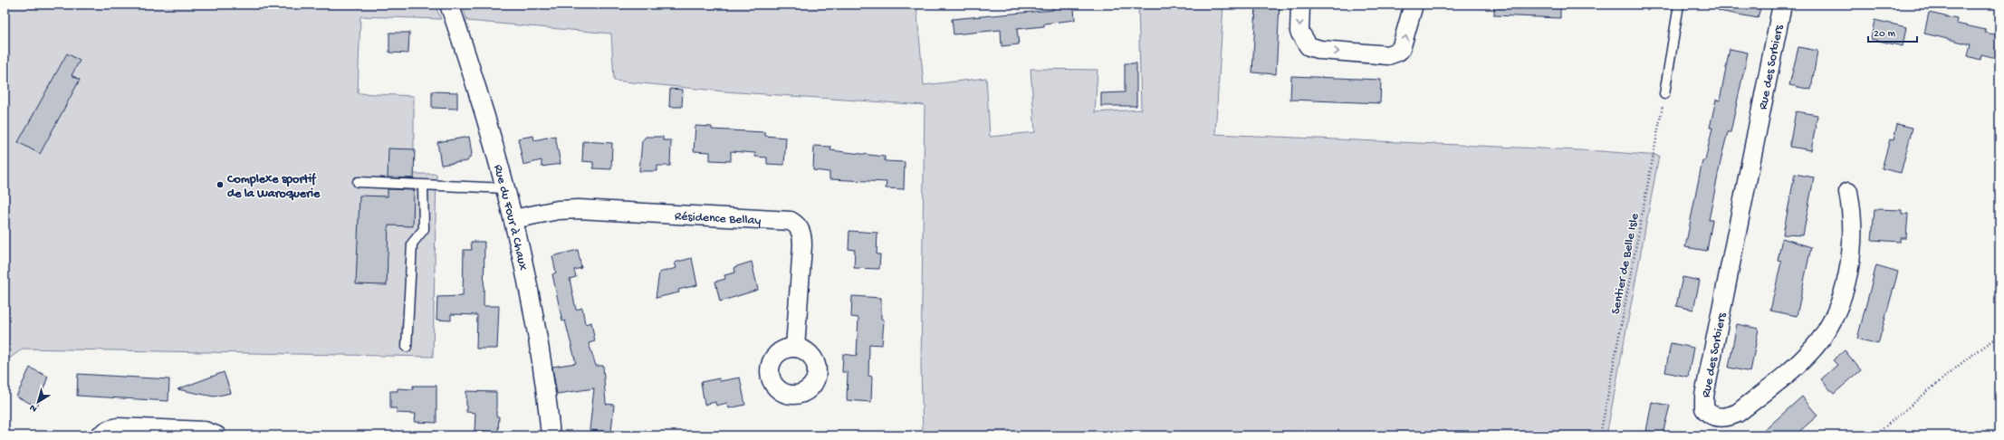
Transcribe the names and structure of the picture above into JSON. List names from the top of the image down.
{
  "streets": {
    "street": ["Rue des Sorbiers", "Résidence Bellay", "Rue du Four à Chaux"],
    "path": ["Sentier de Belle Isle"]
  },
  "crossings": [
    ["Résidence Bellay", "Rue du Four à Chaux"]
  ],
  "places": ["Complexe sportif de la Waroquerie"],
  "scale_bar": "20 m",
  "north": "bottom left"
}
